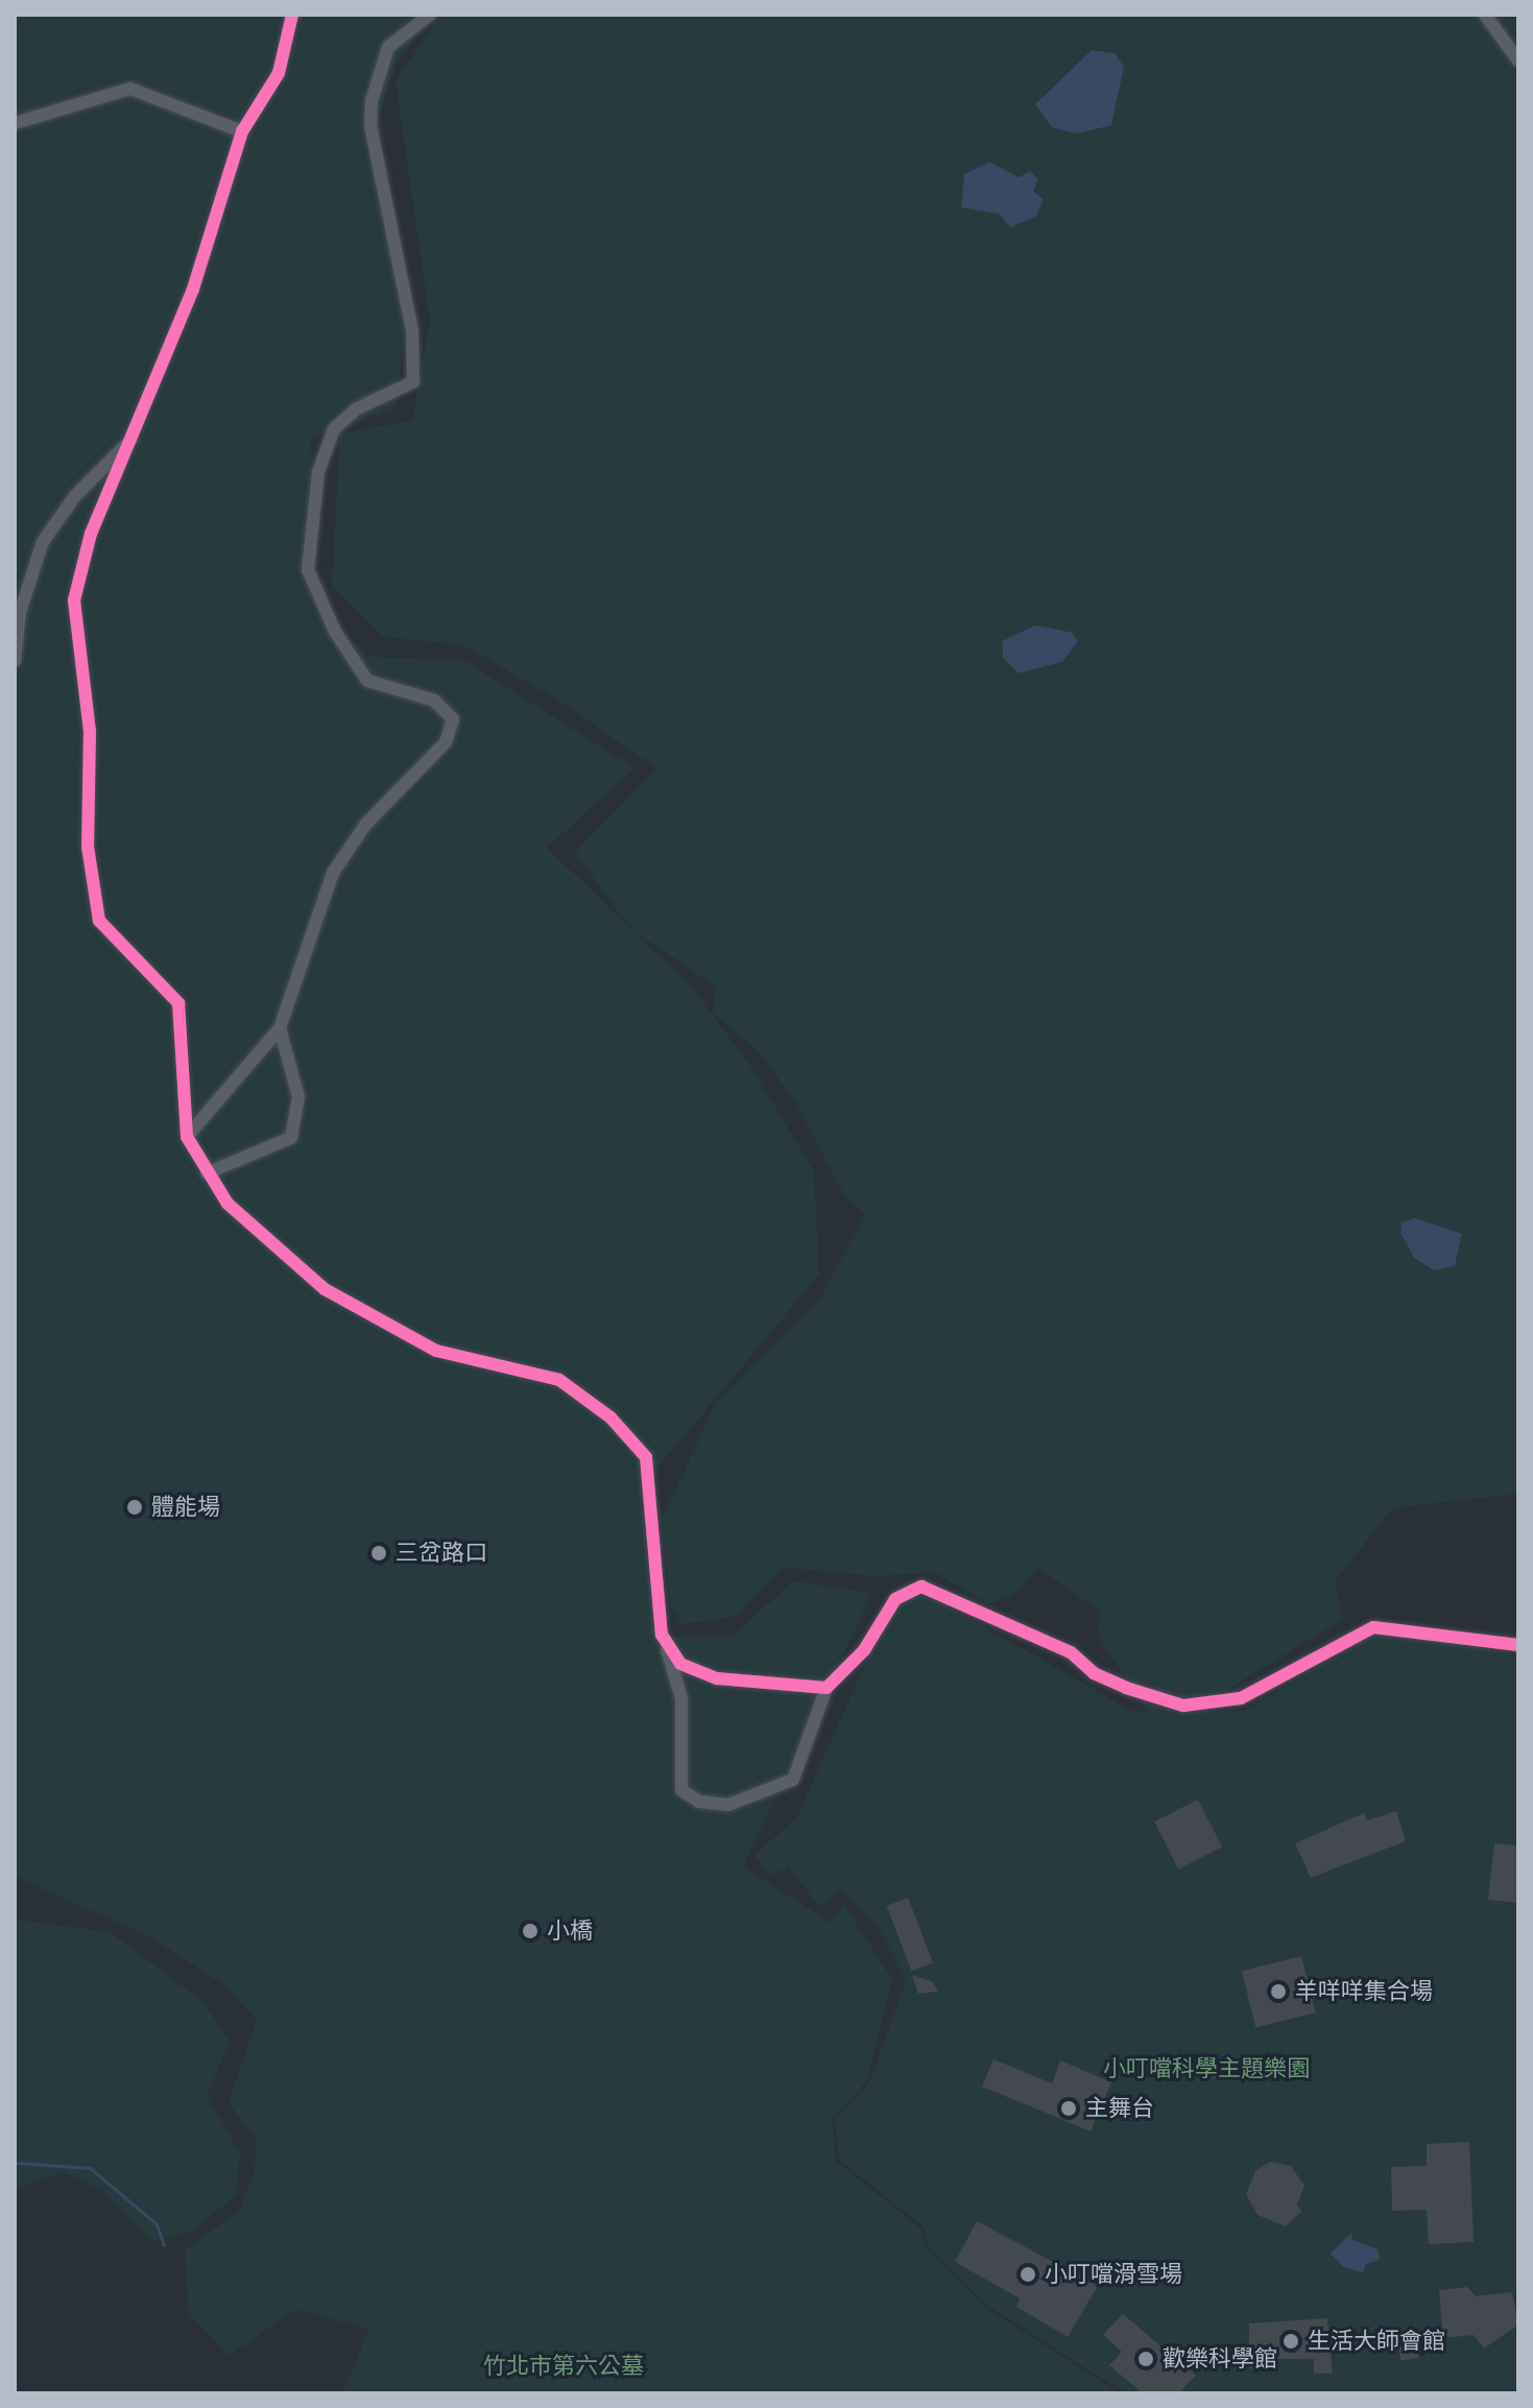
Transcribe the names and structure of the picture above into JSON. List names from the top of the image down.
{
  "parks": ["小叮噹科學主題樂園", "竹北市第六公墓"],
  "places": [
    "體能場",
    "三岔路口",
    "小橋",
    "羊咩咩集合場",
    "主舞台",
    "小叮噹滑雪場",
    "生活大師會館",
    "歡樂科學館"
  ]
}
